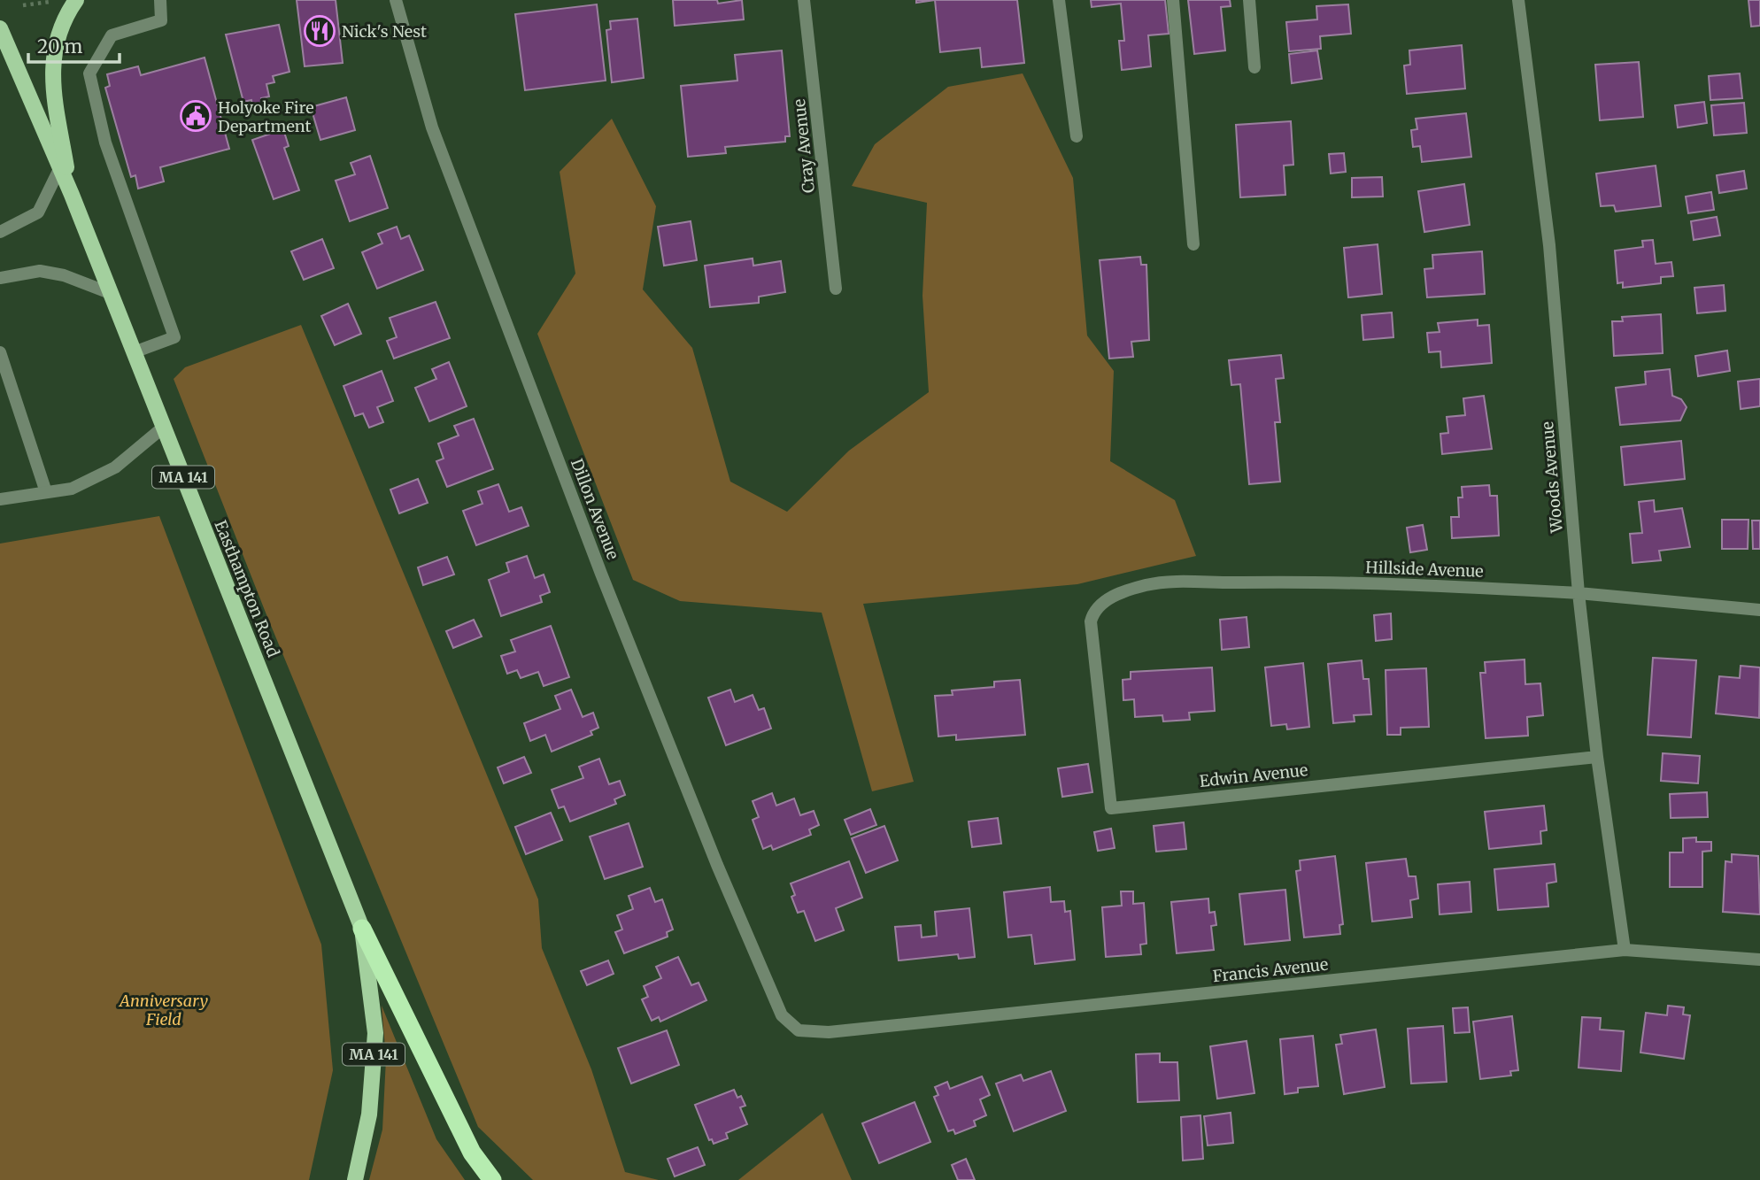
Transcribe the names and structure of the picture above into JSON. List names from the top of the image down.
{
  "streets": {
    "main road": ["MA 141", "Easthampton Road"],
    "street": [
      "Cray Avenue",
      "Woods Avenue",
      "Dillon Avenue",
      "Hillside Avenue",
      "Edwin Avenue",
      "Francis Avenue"
    ]
  },
  "crossings": [
    ["Woods Avenue", "Hillside Avenue"],
    ["Woods Avenue", "Edwin Avenue"],
    ["Woods Avenue", "Francis Avenue"],
    ["Dillon Avenue", "Francis Avenue"],
    ["Hillside Avenue", "Edwin Avenue"]
  ],
  "parks": ["Anniversary Field"],
  "places": {
    "restaurant": ["Nick's Nest"],
    "public building": ["Holyoke Fire Department"]
  },
  "scale_bar": "20 m"
}
